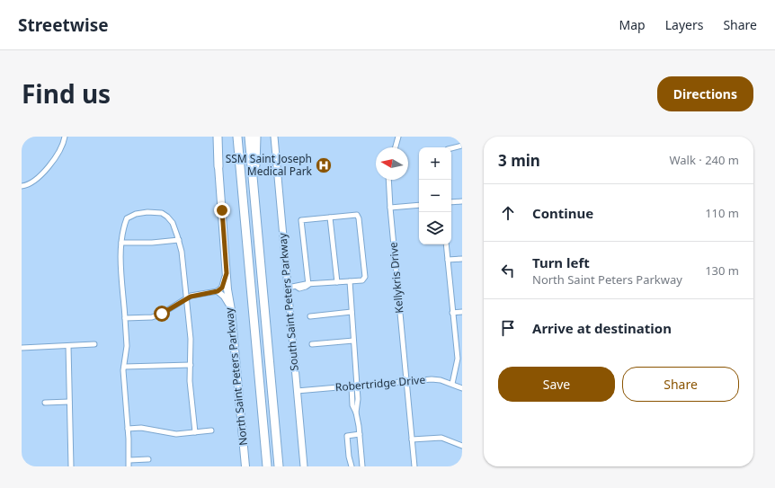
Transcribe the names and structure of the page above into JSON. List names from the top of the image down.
{
  "streets": {
    "main road": ["South Saint Peters Parkway", "North Saint Peters Parkway"],
    "street": ["Kellykris Drive", "Robertridge Drive"]
  },
  "crossings": [
    ["Kellykris Drive", "Robertridge Drive"],
    ["South Saint Peters Parkway", "Robertridge Drive"]
  ],
  "places": {
    "hospital": ["SSM Saint Joseph Medical Park"]
  },
  "north": "left",
  "page": {
    "header": "Streetwise",
    "nav": ["Map", "Layers", "Share"],
    "title": "Find us",
    "buttons": [
      "Directions",
      ["Save", "Share"]
    ],
    "heading": ["3 min", "Walk · 240 m"],
    "map_buttons": ["+", "−"],
    "list": [
      ["Continue", "110 m"],
      ["Turn left", "North Saint Peters Parkway", "130 m"],
      "Arrive at destination"
    ]
  }
}
